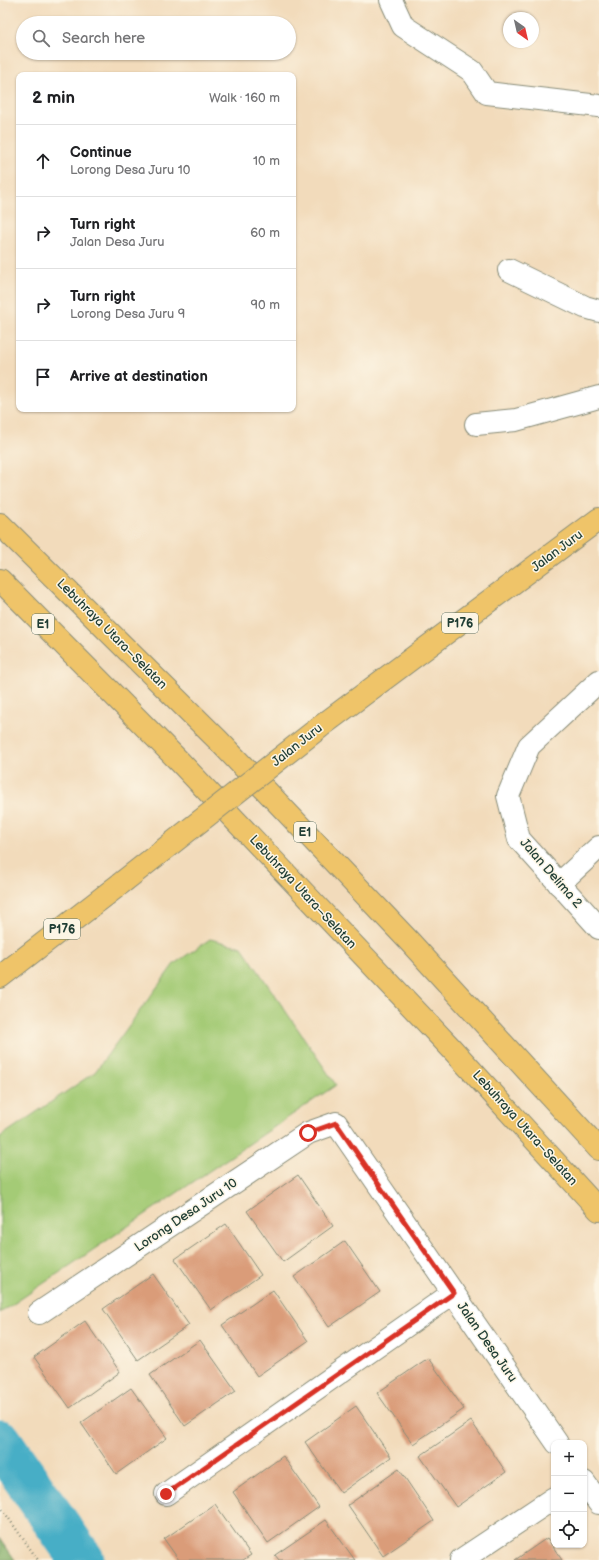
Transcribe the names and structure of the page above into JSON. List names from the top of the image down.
{
  "streets": {
    "main road": [
      "Jalan Juru",
      "P176",
      "E1",
      "Lebuhraya Utara–Selatan"
    ],
    "street": ["Jalan Delima 2", "Lorong Desa Juru 10", "Jalan Desa Juru"]
  },
  "crossings": [
    ["Lorong Desa Juru 10", "Jalan Desa Juru"]
  ],
  "north": "bottom right",
  "page": {
    "search": "Search here",
    "heading": ["2 min", "Walk · 160 m"],
    "list": [
      ["Continue", "Lorong Desa Juru 10", "10 m"],
      ["Turn right", "Jalan Desa Juru", "60 m"],
      ["Turn right", "Lorong Desa Juru 9", "90 m"],
      "Arrive at destination"
    ],
    "map_buttons": ["+", "−"]
  }
}
